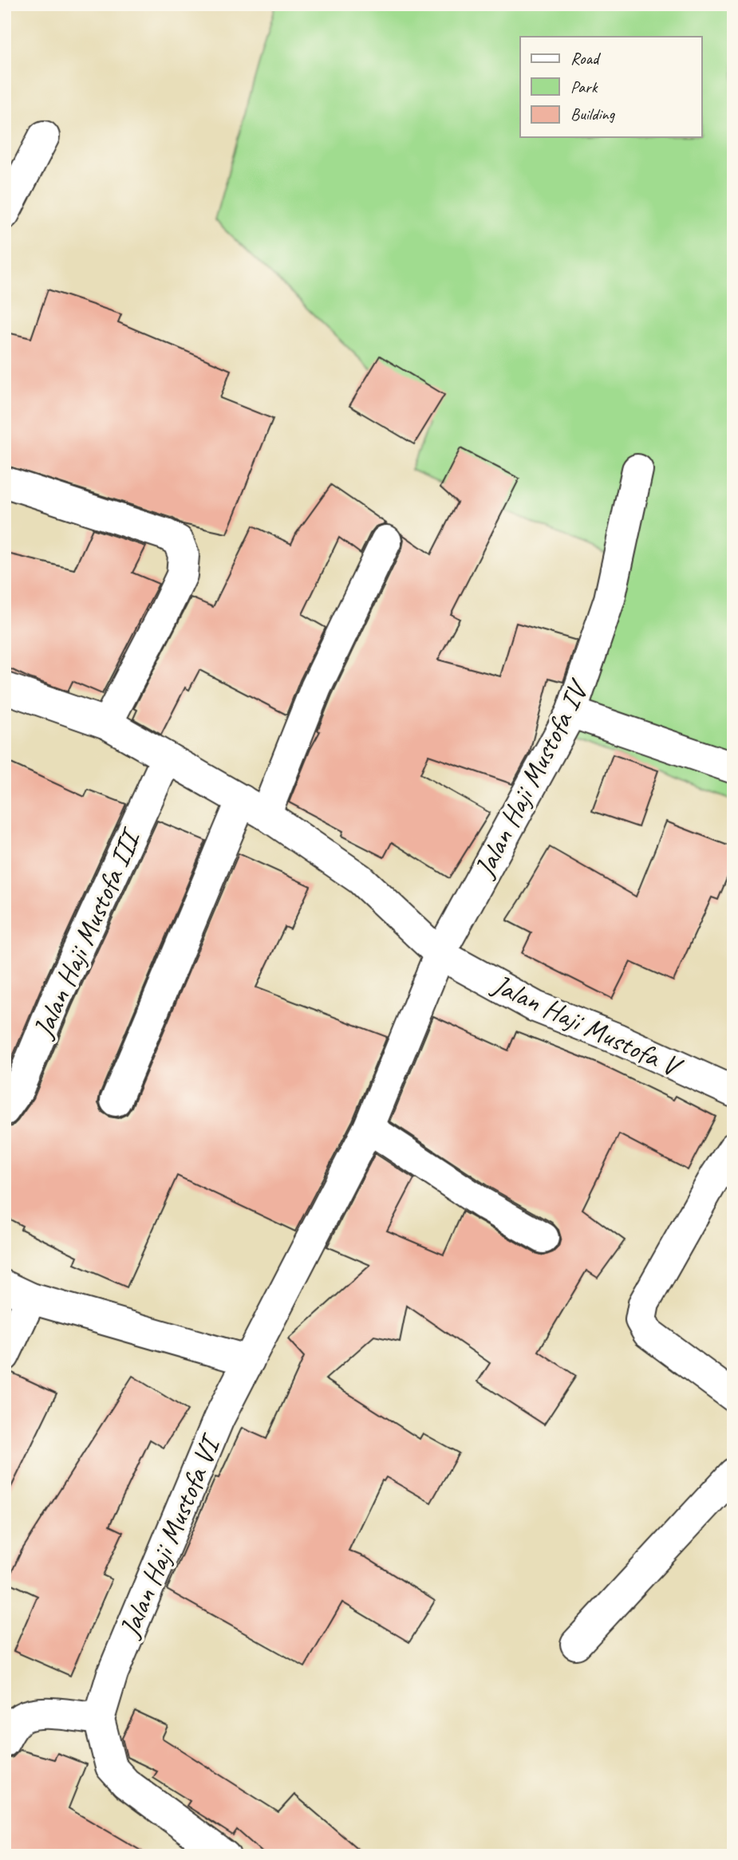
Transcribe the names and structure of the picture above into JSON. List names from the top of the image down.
{
  "streets": {
    "street": [
      "Jalan Haji Mustofa IV",
      "Jalan Haji Mustofa III",
      "Jalan Haji Mustofa V",
      "Jalan Haji Mustofa VI"
    ]
  },
  "crossings": [
    ["Jalan Haji Mustofa IV", "Jalan Haji Mustofa V"],
    ["Jalan Haji Mustofa IV", "Jalan Haji Mustofa VI"],
    ["Jalan Haji Mustofa III", "Jalan Haji Mustofa V"]
  ],
  "legend": ["Road", "Park", "Building"]
}
